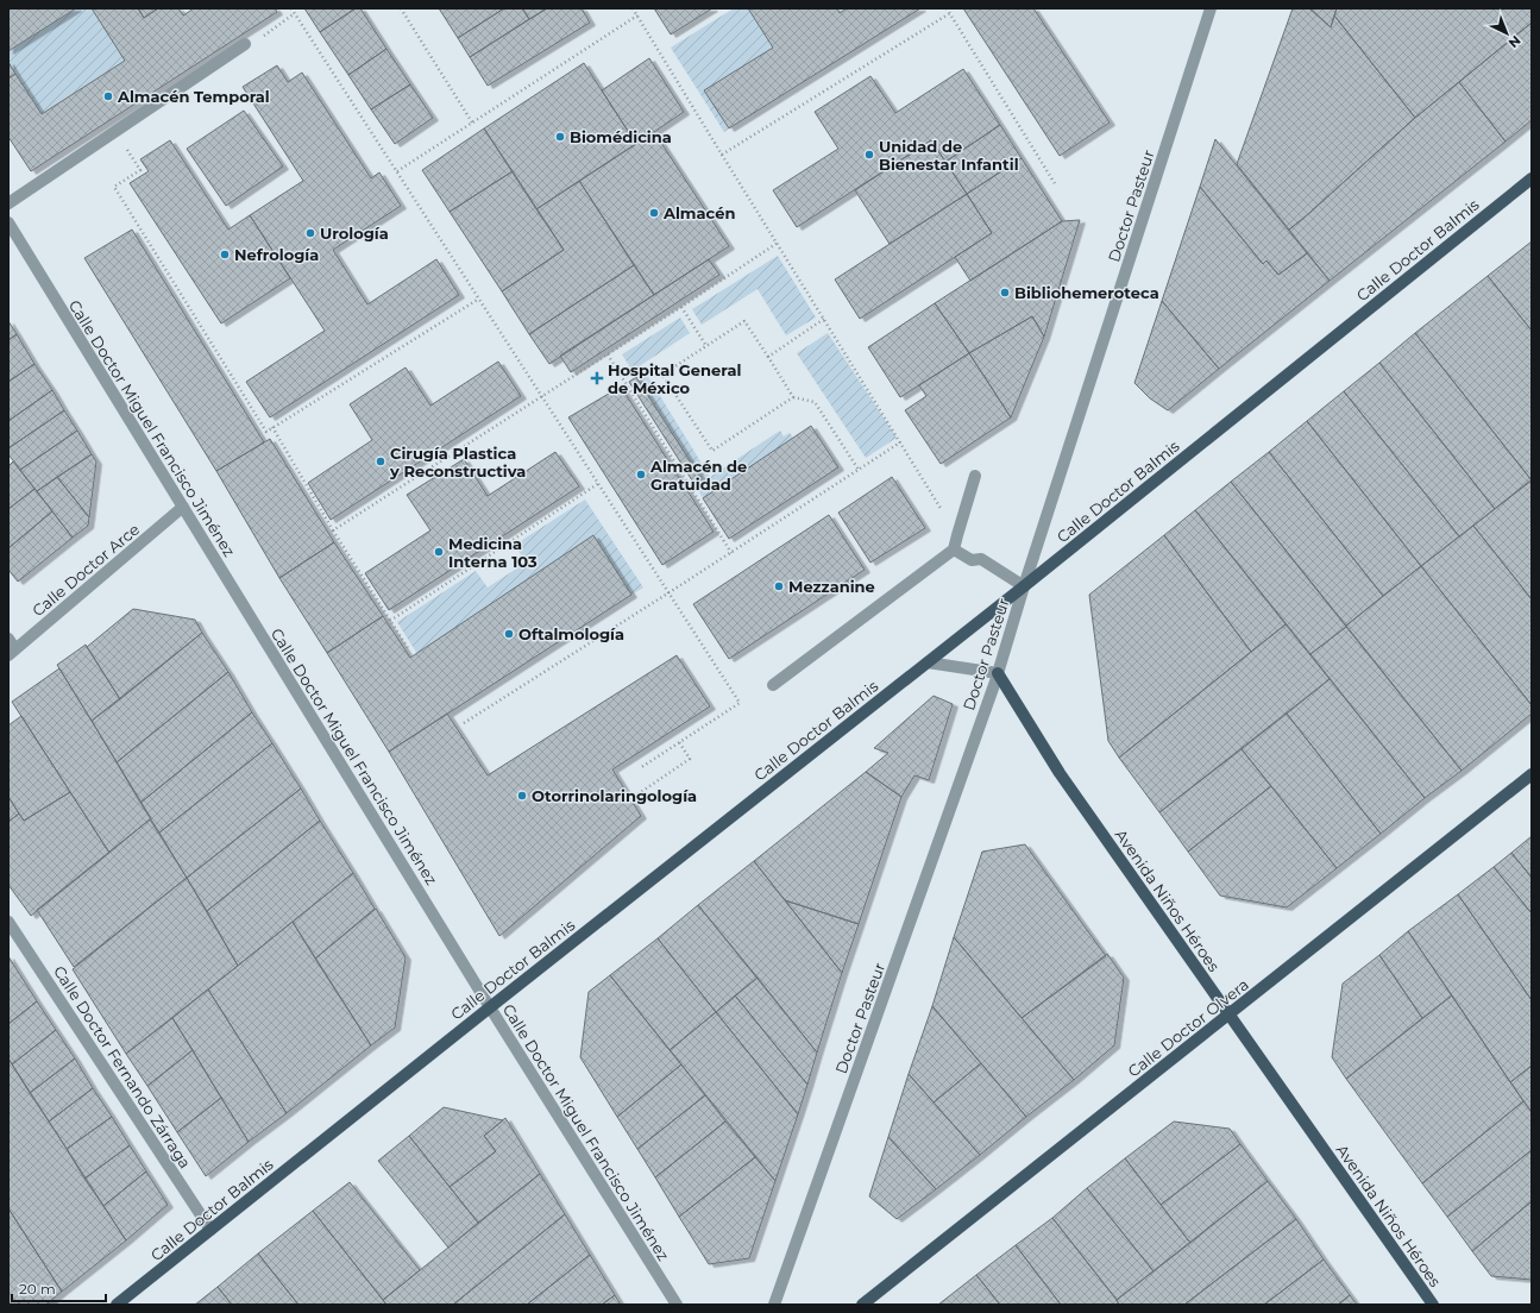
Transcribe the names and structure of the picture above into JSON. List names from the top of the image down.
{
  "streets": {
    "main road": ["Calle Doctor Balmis", "Avenida Niños Héroes", "Calle Doctor Olvera"],
    "street": [
      "Doctor Pasteur",
      "Calle Doctor Miguel Francisco Jiménez",
      "Calle Doctor Arce",
      "Calle Doctor Fernando Zárraga"
    ]
  },
  "crossings": [
    ["Doctor Pasteur", "Calle Doctor Balmis"],
    ["Doctor Pasteur", "Avenida Niños Héroes"],
    ["Calle Doctor Balmis", "Calle Doctor Miguel Francisco Jiménez"],
    ["Calle Doctor Balmis", "Calle Doctor Fernando Zárraga"],
    ["Calle Doctor Miguel Francisco Jiménez", "Calle Doctor Arce"],
    ["Avenida Niños Héroes", "Calle Doctor Olvera"]
  ],
  "places": {
    "other": [
      "Almacén Temporal",
      "Biomédicina",
      "Unidad de Bienestar Infantil",
      "Almacén",
      "Urología",
      "Nefrología",
      "Bibliohemeroteca",
      "Cirugía Plastica y Reconstructiva",
      "Almacén de Gratuidad",
      "Medicina Interna 103",
      "Mezzanine",
      "Oftalmología",
      "Otorrinolaringología"
    ],
    "health": ["Hospital General de México"]
  },
  "scale_bar": "20 m",
  "north": "bottom right"
}
